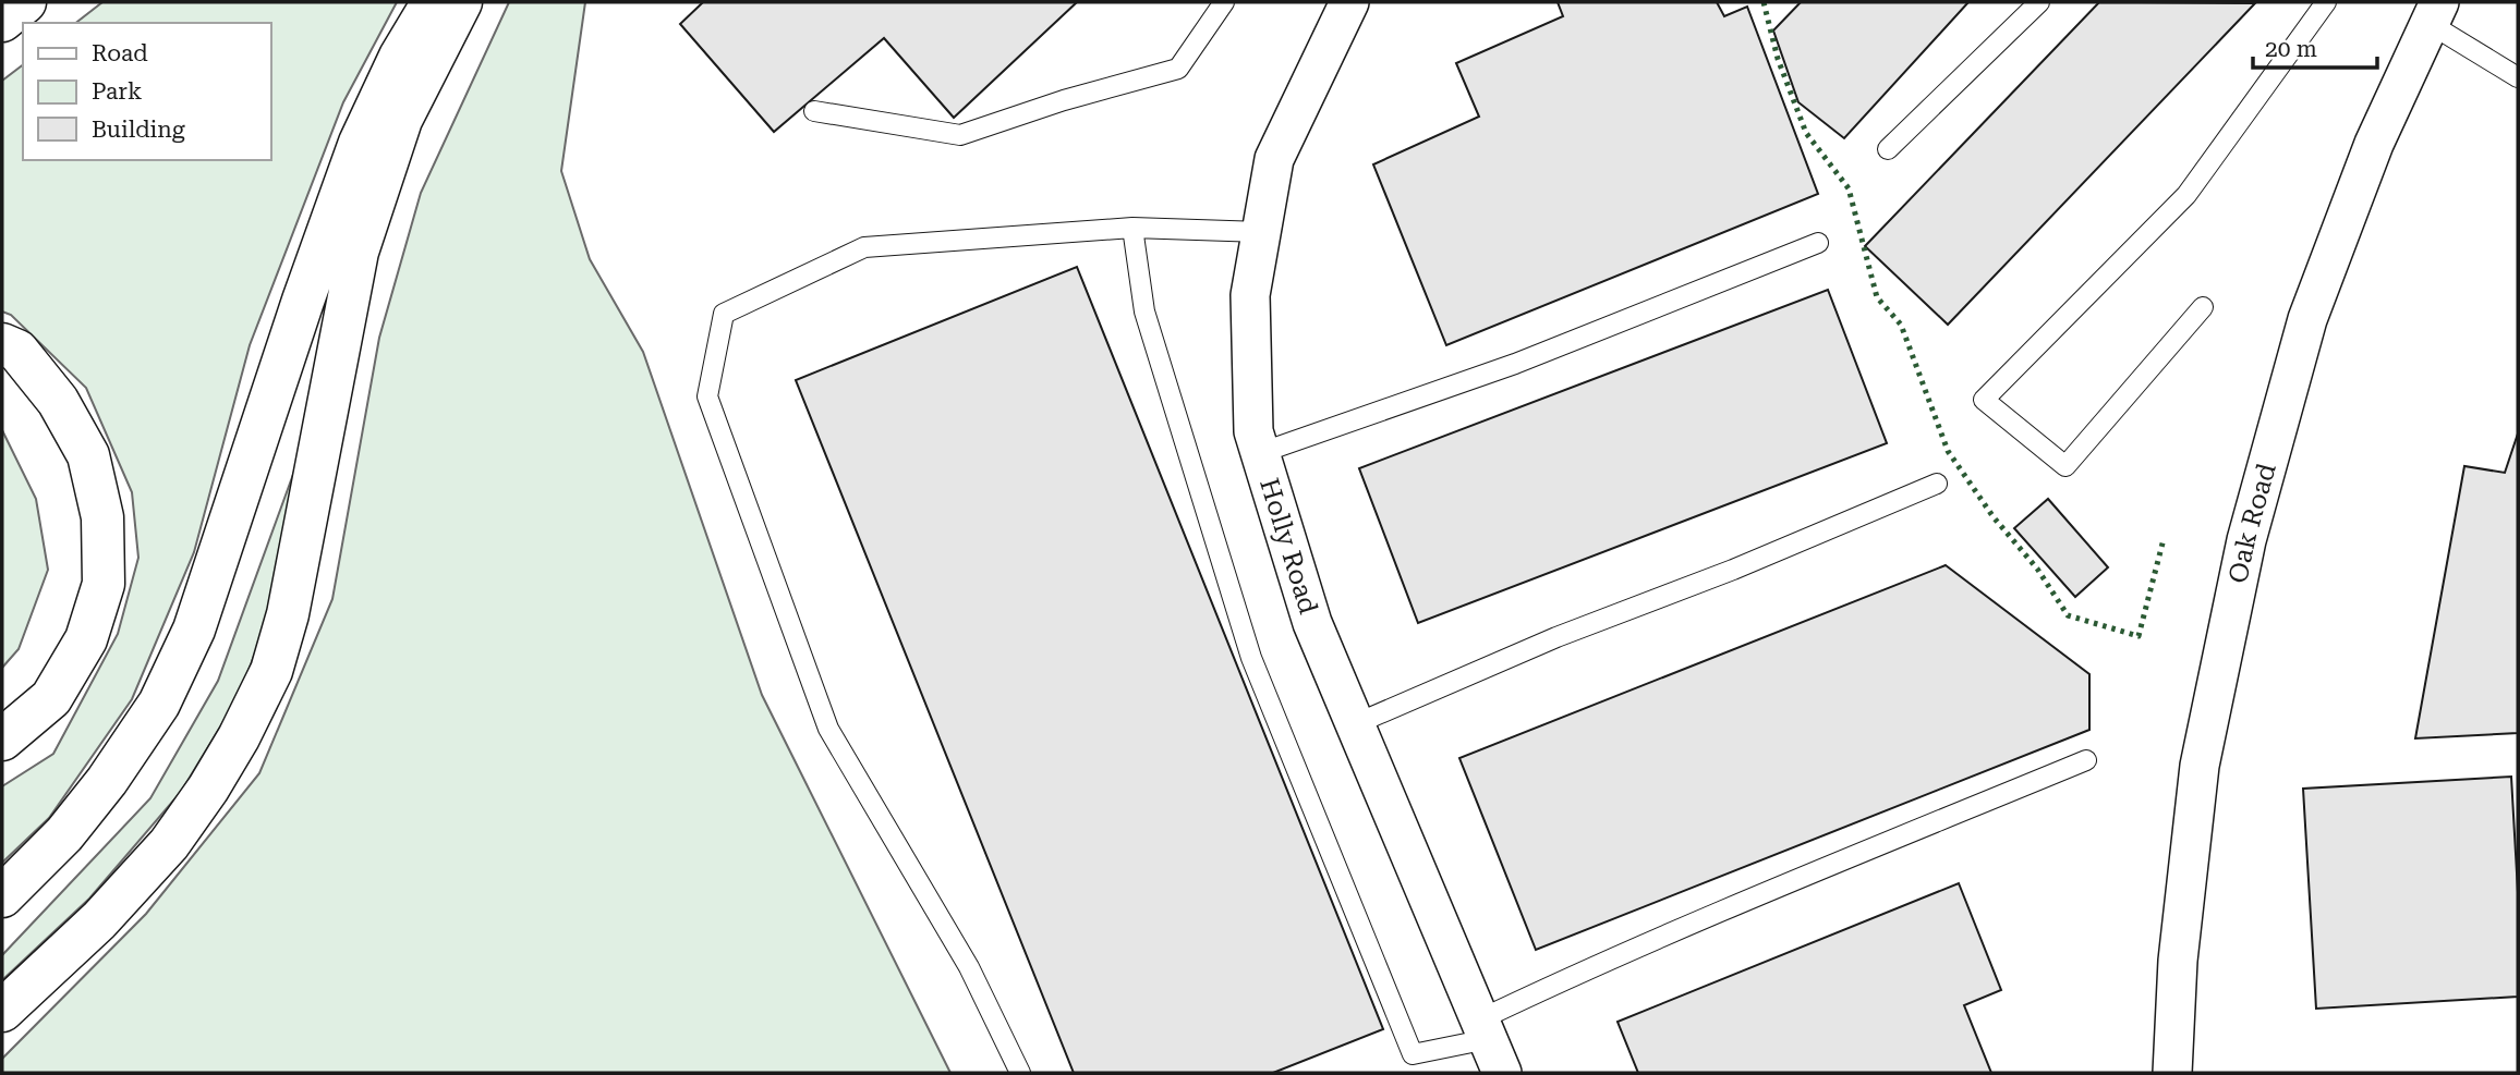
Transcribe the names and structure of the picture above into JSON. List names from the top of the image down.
{
  "streets": {
    "street": ["Oak Road", "Holly Road"]
  },
  "legend": ["Road", "Park", "Building"],
  "scale_bar": "20 m"
}
